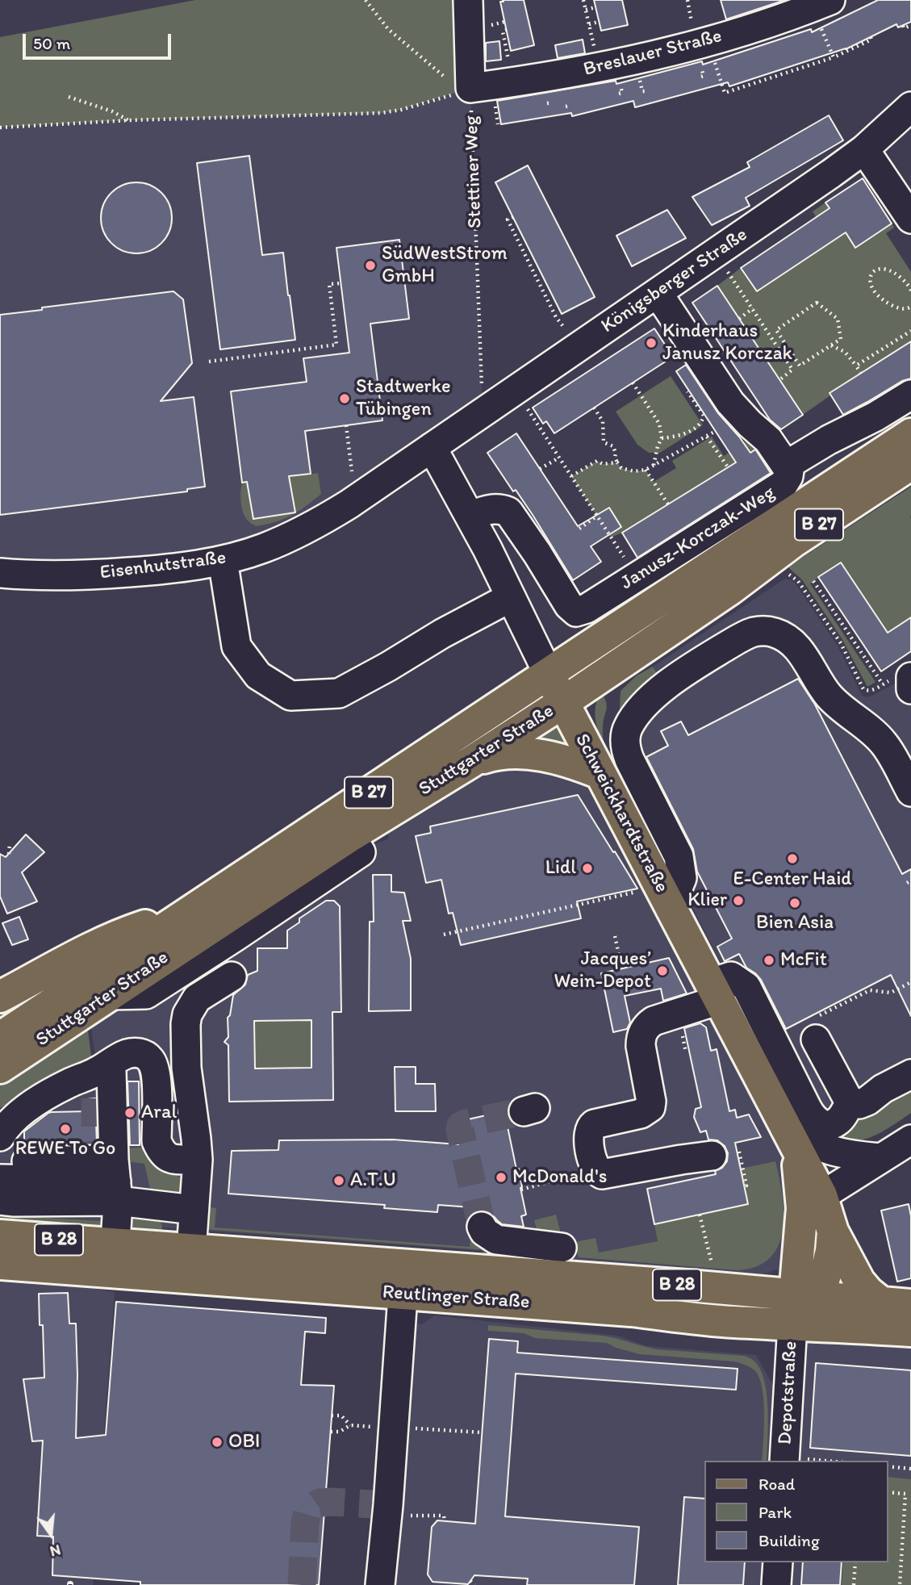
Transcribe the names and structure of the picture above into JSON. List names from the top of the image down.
{
  "streets": {
    "main road": [
      "B 27",
      "Stuttgarter Straße",
      "Schweickhardtstraße",
      "B 28",
      "Reutlinger Straße"
    ],
    "street": [
      "Breslauer Straße",
      "Stettiner Weg",
      "Königsberger Straße",
      "Janusz-Korczak-Weg",
      "Eisenhutstraße",
      "Depotstraße"
    ]
  },
  "crossings": [
    ["Breslauer Straße", "Stettiner Weg"],
    ["Stettiner Weg", "Königsberger Straße"],
    ["Königsberger Straße", "Janusz-Korczak-Weg"],
    ["Königsberger Straße", "Eisenhutstraße"],
    ["Königsberger Straße", "Schweickhardtstraße"],
    ["Janusz-Korczak-Weg", "Schweickhardtstraße"],
    ["Eisenhutstraße", "Schweickhardtstraße"],
    ["Stuttgarter Straße", "Schweickhardtstraße"],
    ["Schweickhardtstraße", "Reutlinger Straße"],
    ["Schweickhardtstraße", "Depotstraße"],
    ["Reutlinger Straße", "Depotstraße"]
  ],
  "places": [
    "SüdWestStrom GmbH",
    "Kinderhaus Janusz Korczak",
    "Stadtwerke Tübingen",
    "E-Center Haid",
    "Lidl",
    "Klier",
    "Bien Asia",
    "McFit",
    "Jacques’ Wein-Depot",
    "Aral",
    "REWE To Go",
    "McDonald's",
    "A.T.U",
    "OBI"
  ],
  "legend": ["Road", "Park", "Building"],
  "scale_bar": "50 m",
  "north": "bottom"
}
